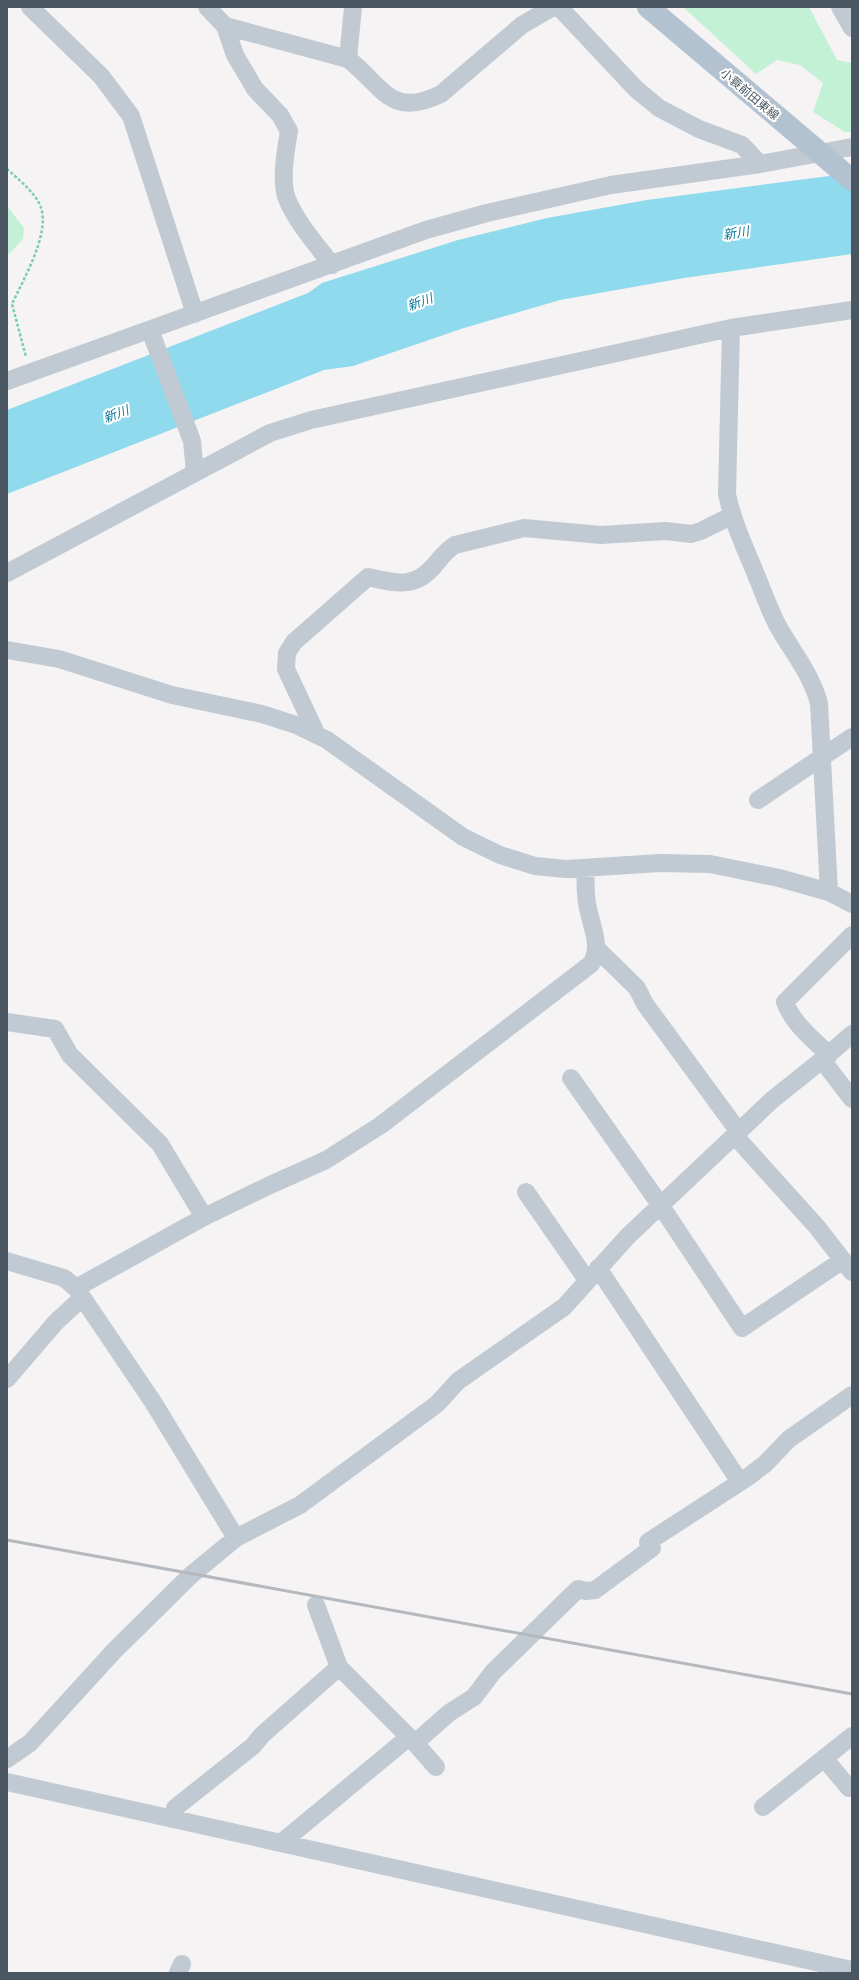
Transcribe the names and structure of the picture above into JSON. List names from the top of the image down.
{
  "streets": {
    "main road": ["小蓑前田東線"]
  },
  "water": ["新川"]
}
